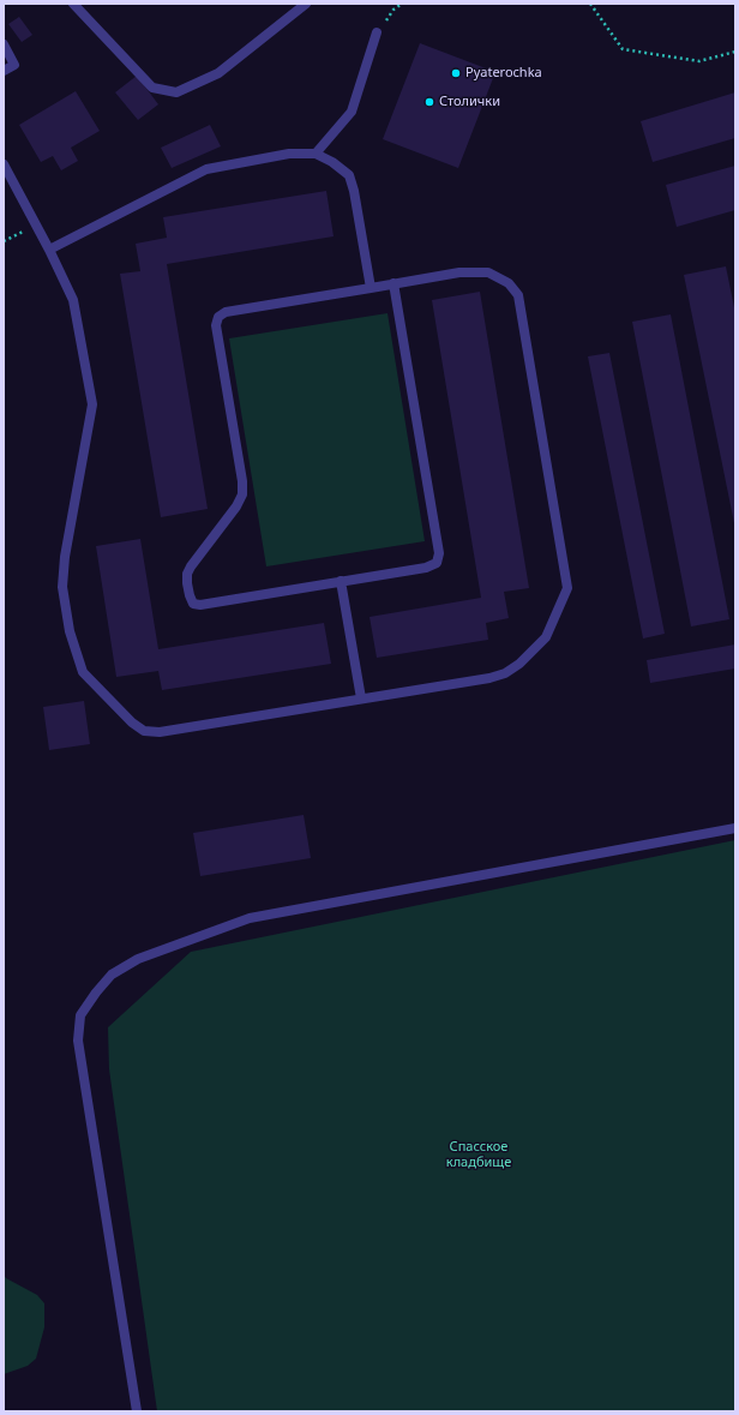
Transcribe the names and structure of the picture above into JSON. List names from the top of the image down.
{
  "parks": ["Спасское кладбище"],
  "places": ["Pyaterochka", "Столички"]
}
